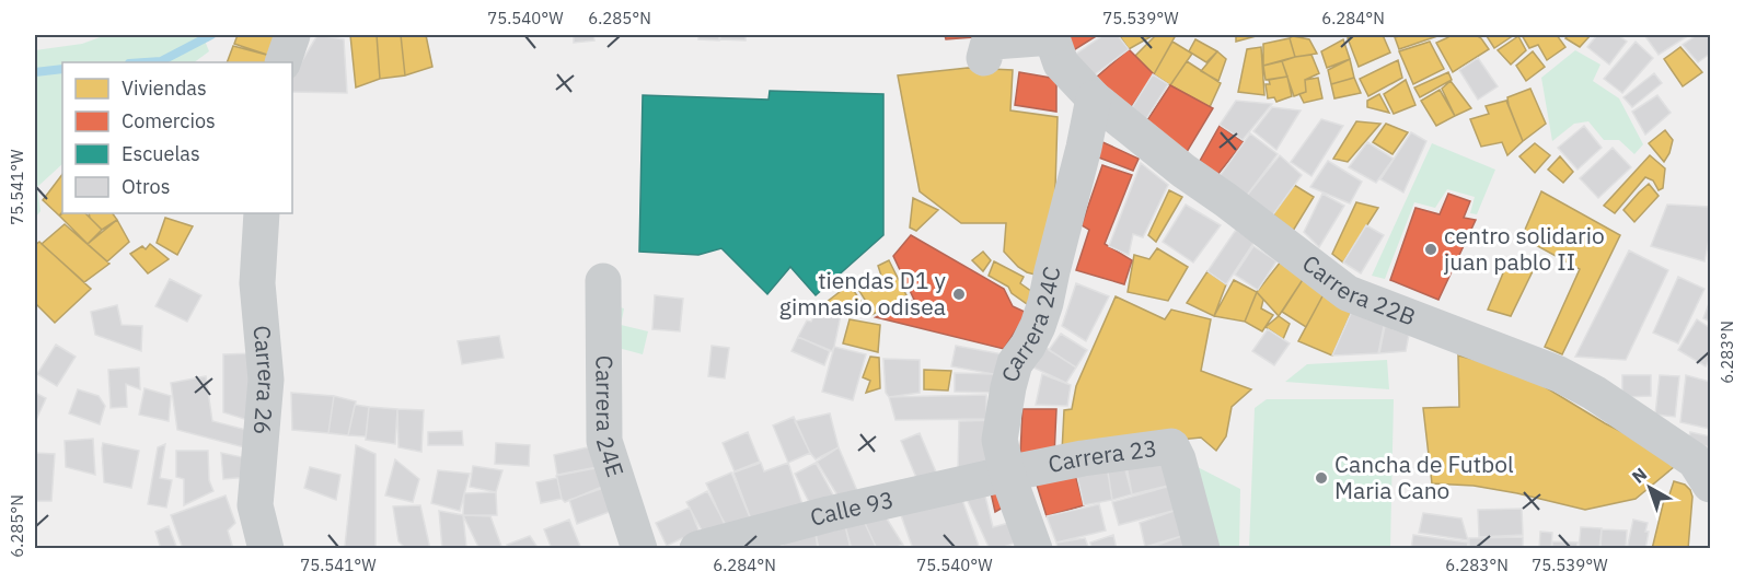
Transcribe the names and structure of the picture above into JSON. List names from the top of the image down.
{
  "streets": {
    "street": [
      "Carrera 22B",
      "Carrera 24C",
      "Carrera 26",
      "Carrera 24E",
      "Carrera 23",
      "Calle 93"
    ]
  },
  "crossings": [
    ["Carrera 22B", "Carrera 24C"],
    ["Carrera 24C", "Carrera 23"],
    ["Carrera 24C", "Calle 93"],
    ["Carrera 23", "Calle 93"]
  ],
  "places": ["centro solidario juan pablo II", "tiendas D1 y gimnasio odisea", "Cancha de Futbol Maria Cano"],
  "legend": [
    "Viviendas",
    "Comercios",
    "Escuelas",
    "Otros"
  ],
  "north": "top left",
  "coordinates": [
    "75.540°W",
    "6.285°N",
    "75.539°W",
    "6.284°N",
    "75.541°W",
    "6.283°N"
  ]
}
